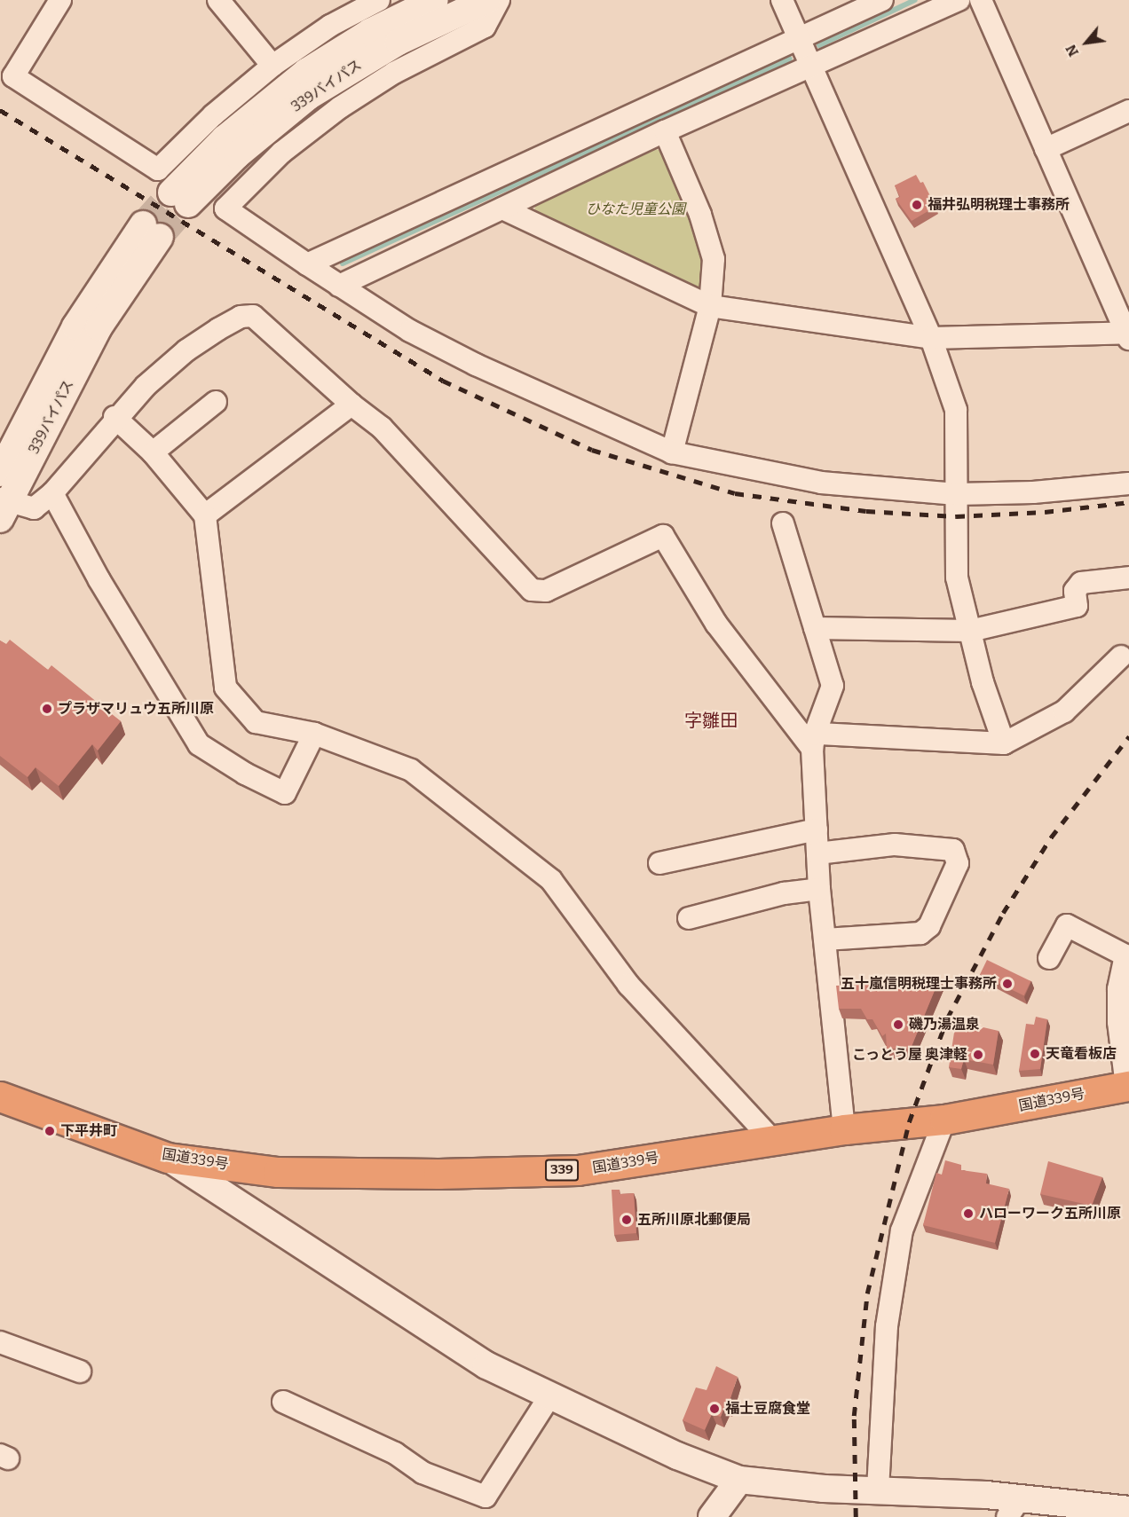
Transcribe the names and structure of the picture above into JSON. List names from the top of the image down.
{
  "streets": {
    "highway": ["国道339号", "339"],
    "street": ["339バイパス"]
  },
  "districts": ["字雛田"],
  "parks": ["ひなた児童公園"],
  "places": [
    "福井弘明税理士事務所",
    "プラザマリュウ五所川原",
    "五十嵐信明税理士事務所",
    "磯乃湯温泉",
    "天竜看板店",
    "こっとう屋 奥津軽",
    "下平井町",
    "ハローワーク五所川原",
    "五所川原北郵便局",
    "福士豆腐食堂"
  ],
  "north": "bottom left"
}
